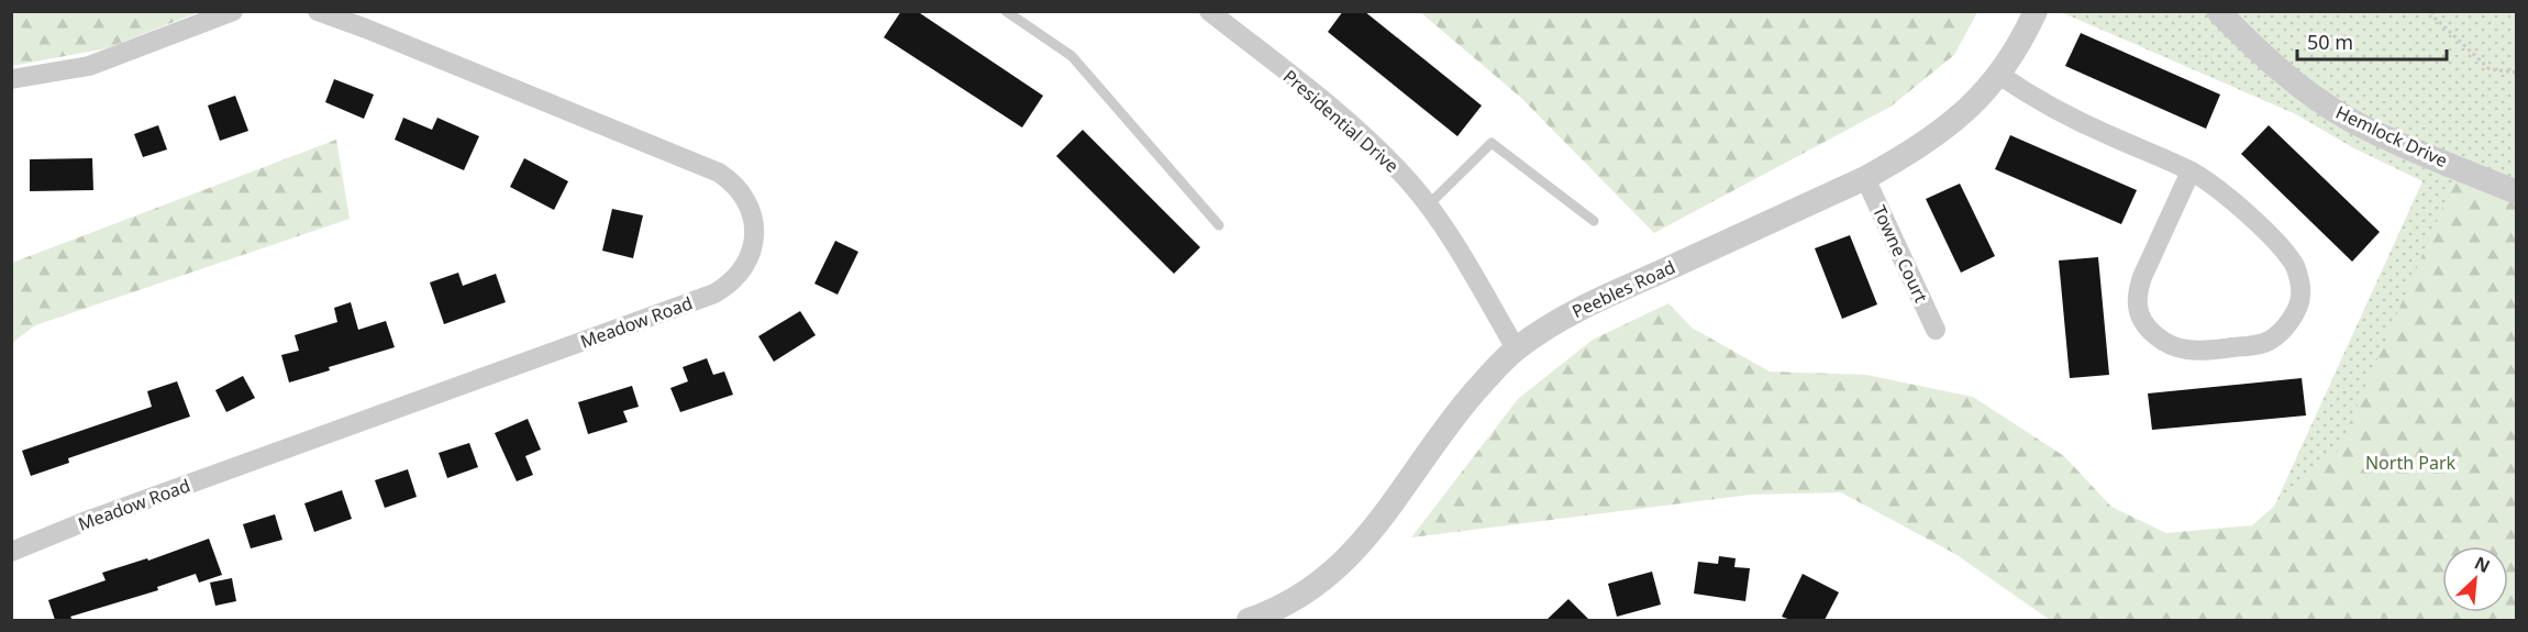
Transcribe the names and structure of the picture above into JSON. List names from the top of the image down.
{
  "streets": {
    "street": [
      "Presidential Drive",
      "Hemlock Drive",
      "Towne Court",
      "Peebles Road",
      "Meadow Road"
    ]
  },
  "crossings": [
    ["Presidential Drive", "Peebles Road"],
    ["Towne Court", "Peebles Road"]
  ],
  "parks": ["North Park"],
  "scale_bar": "50 m",
  "north": "top right"
}
